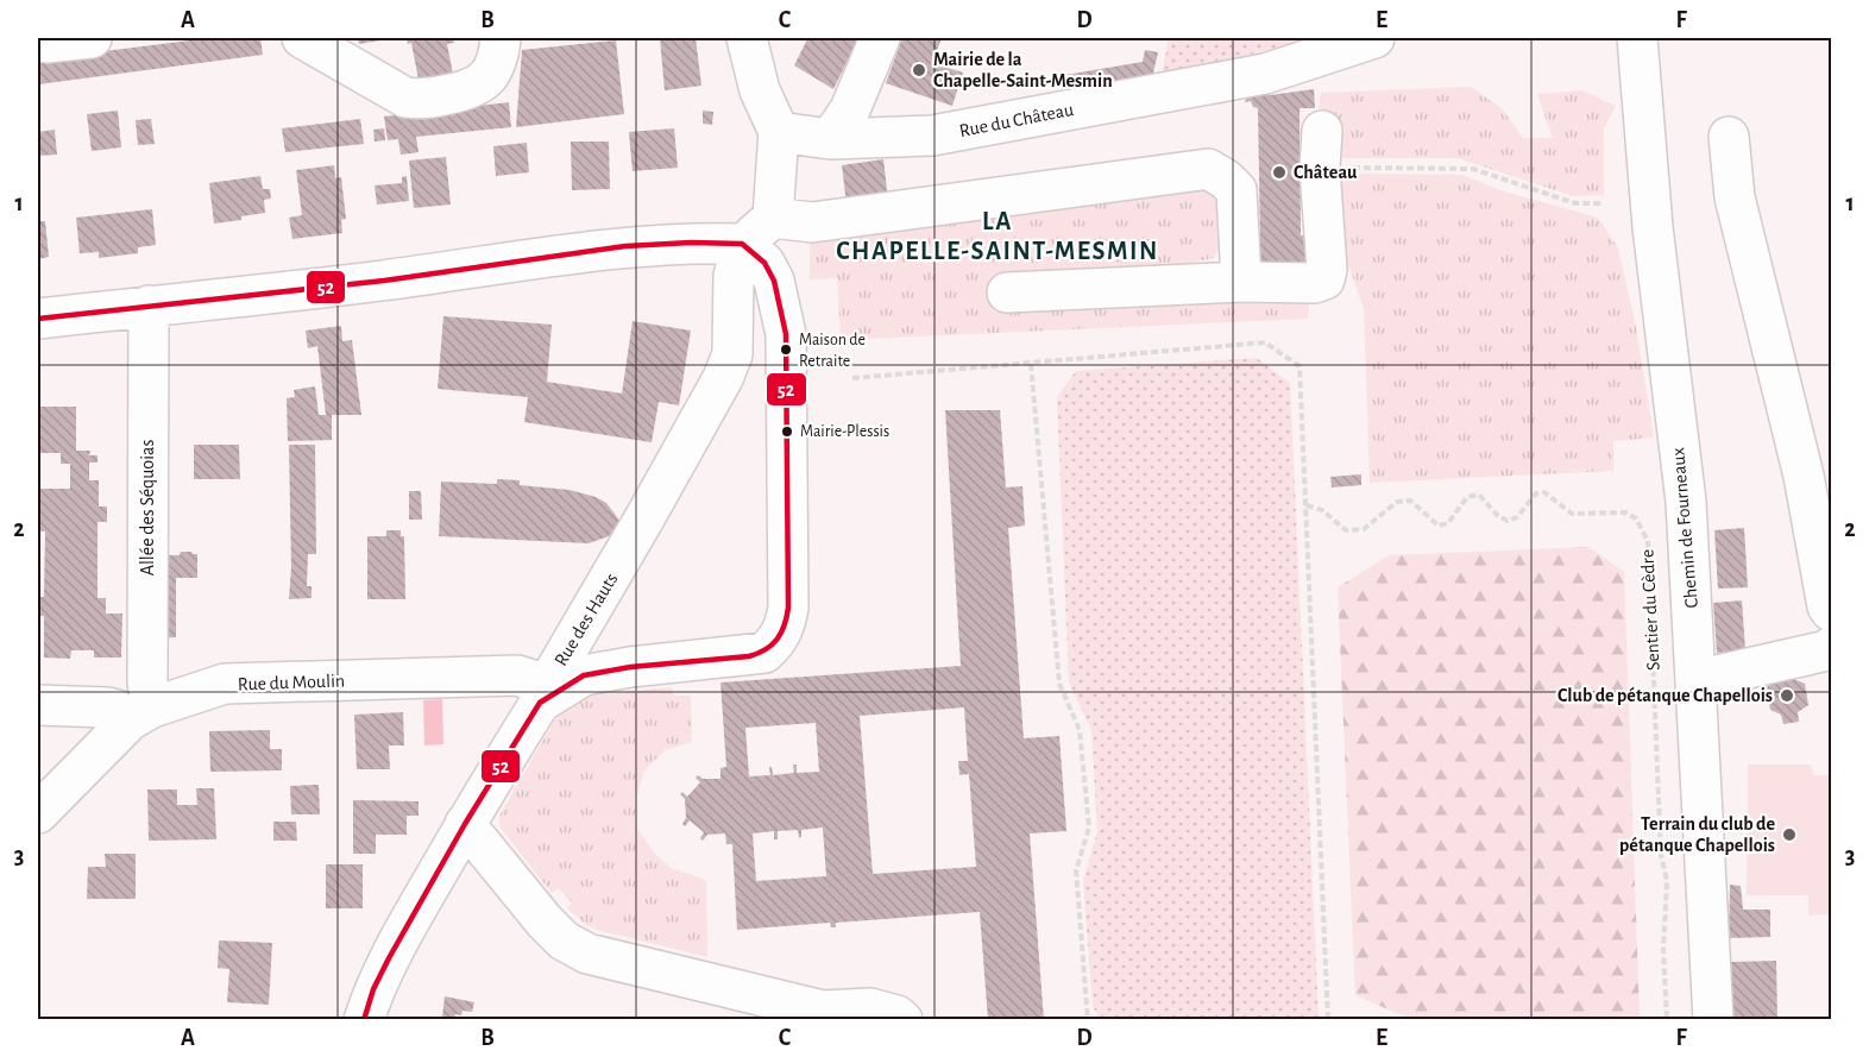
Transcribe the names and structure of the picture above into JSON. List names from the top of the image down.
{
  "streets": {
    "street": [
      "Rue du Château",
      "Allée des Séquoias",
      "Chemin de Fourneaux",
      "Rue des Hauts",
      "Rue du Moulin"
    ],
    "path": ["Sentier du Cèdre"]
  },
  "crossings": [
    ["Allée des Séquoias", "Rue du Moulin"],
    ["Rue des Hauts", "Rue du Moulin"]
  ],
  "districts": ["LA CHAPELLE-SAINT-MESMIN"],
  "places": [
    "Mairie de la Chapelle-Saint-Mesmin",
    "Château",
    "Maison de Retraite",
    "Mairie-Plessis",
    "Club de pétanque Chapellois",
    "Terrain du club de pétanque Chapellois"
  ],
  "lines": ["transit line 52"],
  "grid": {
    "columns": [
      "A",
      "B",
      "C",
      "D",
      "E",
      "F"
    ],
    "rows": ["1", "2", "3"]
  }
}
